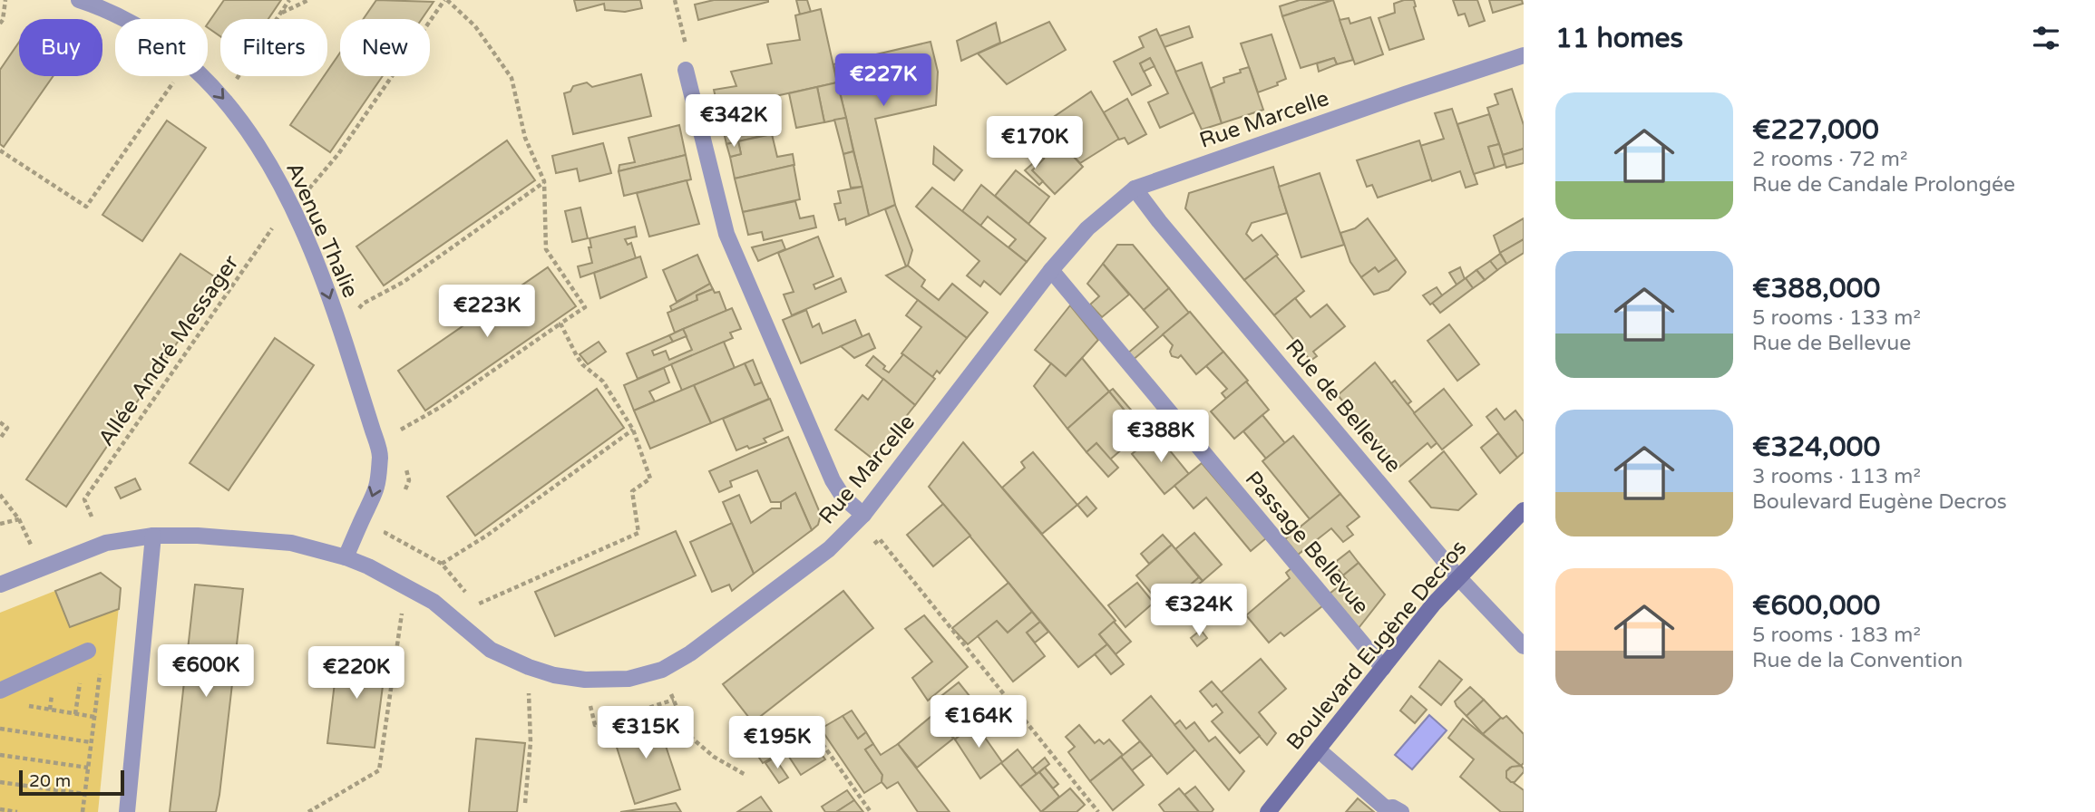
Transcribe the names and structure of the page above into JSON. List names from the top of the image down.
{
  "streets": {
    "street": [
      "Rue Marcelle",
      "Avenue Thalie",
      "Rue de Bellevue",
      "Passage Bellevue",
      "Boulevard Eugène Decros"
    ],
    "path": ["Allée André Messager"]
  },
  "crossings": [
    ["Rue Marcelle", "Avenue Thalie"],
    ["Rue Marcelle", "Rue de Bellevue"],
    ["Rue Marcelle", "Passage Bellevue"],
    ["Avenue Thalie", "Allée André Messager"],
    ["Rue de Bellevue", "Boulevard Eugène Decros"],
    ["Passage Bellevue", "Boulevard Eugène Decros"]
  ],
  "one_way": ["Avenue Thalie"],
  "scale_bar": "20 m",
  "page": {
    "heading": "11 homes",
    "chip": [
      "Buy",
      "Rent",
      "Filters",
      "New"
    ],
    "price": [
      "€227K",
      "€342K",
      "€170K",
      "€223K",
      "€388K",
      "€324K",
      "€600K",
      "€220K",
      "€164K",
      "€315K",
      "€195K"
    ],
    "list": [
      {
        "name": "€227,000",
        "note": "2 rooms · 72 m² · Rue de Candale Prolongée"
      },
      {
        "name": "€388,000",
        "note": "5 rooms · 133 m² · Rue de Bellevue"
      },
      {
        "name": "€324,000",
        "note": "3 rooms · 113 m² · Boulevard Eugène Decros"
      },
      {
        "name": "€600,000",
        "note": "5 rooms · 183 m² · Rue de la Convention"
      }
    ],
    "scale": "20 m"
  }
}
